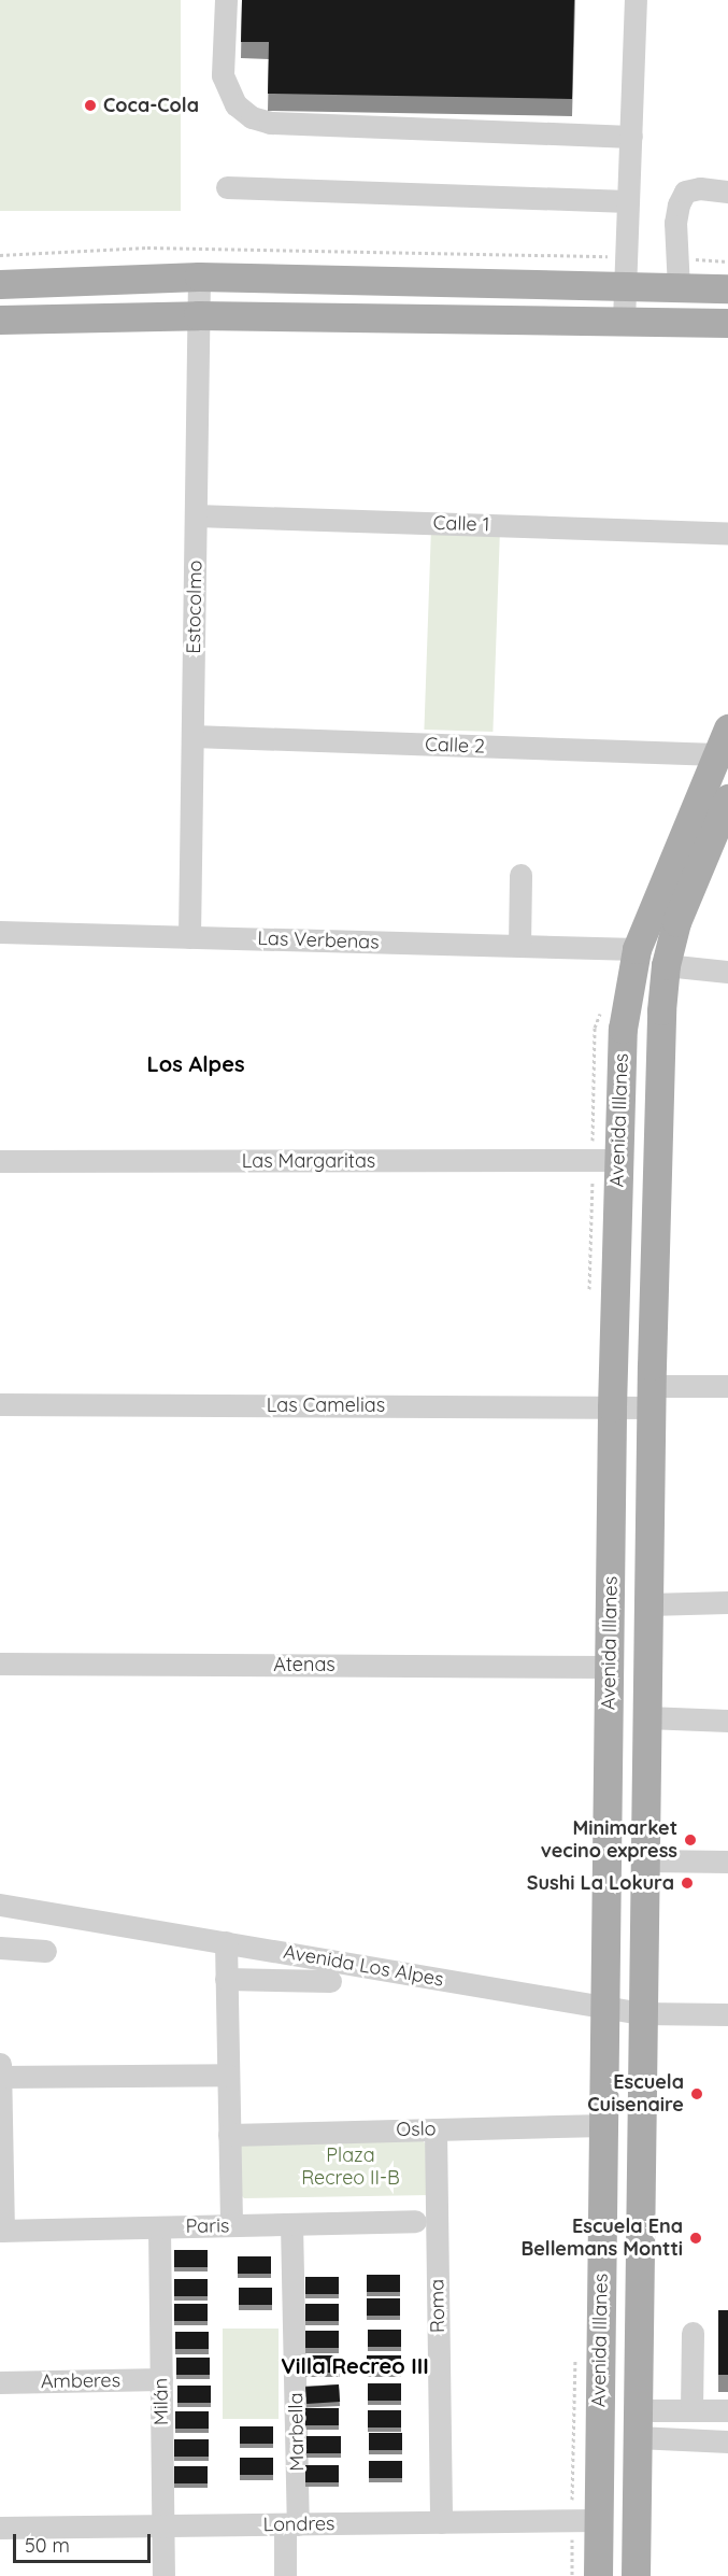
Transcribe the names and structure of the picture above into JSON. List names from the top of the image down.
{
  "streets": {
    "main road": ["Avenida Illanes"],
    "street": [
      "Calle 1",
      "Estocolmo",
      "Calle 2",
      "Las Verbenas",
      "Las Margaritas",
      "Las Camelias",
      "Atenas",
      "Avenida Los Alpes",
      "Oslo",
      "Paris",
      "Roma",
      "Amberes",
      "Milán",
      "Marbella",
      "Londres"
    ]
  },
  "crossings": [
    ["Calle 1", "Estocolmo"],
    ["Estocolmo", "Calle 2"],
    ["Estocolmo", "Las Verbenas"],
    ["Calle 2", "Avenida Illanes"],
    ["Las Verbenas", "Avenida Illanes"],
    ["Avenida Illanes", "Las Margaritas"],
    ["Avenida Illanes", "Las Camelias"],
    ["Avenida Illanes", "Atenas"],
    ["Avenida Illanes", "Avenida Los Alpes"],
    ["Avenida Illanes", "Oslo"],
    ["Avenida Illanes", "Londres"],
    ["Oslo", "Roma"],
    ["Paris", "Milán"],
    ["Paris", "Marbella"],
    ["Roma", "Londres"],
    ["Amberes", "Milán"],
    ["Milán", "Londres"],
    ["Marbella", "Londres"]
  ],
  "districts": ["Los Alpes", "Villa Recreo III"],
  "parks": ["Plaza Recreo II-B"],
  "places": [
    "Coca-Cola",
    "Minimarket vecino express",
    "Sushi La Lokura",
    "Escuela Cuisenaire",
    "Escuela Ena Bellemans Montti"
  ],
  "scale_bar": "50 m"
}
